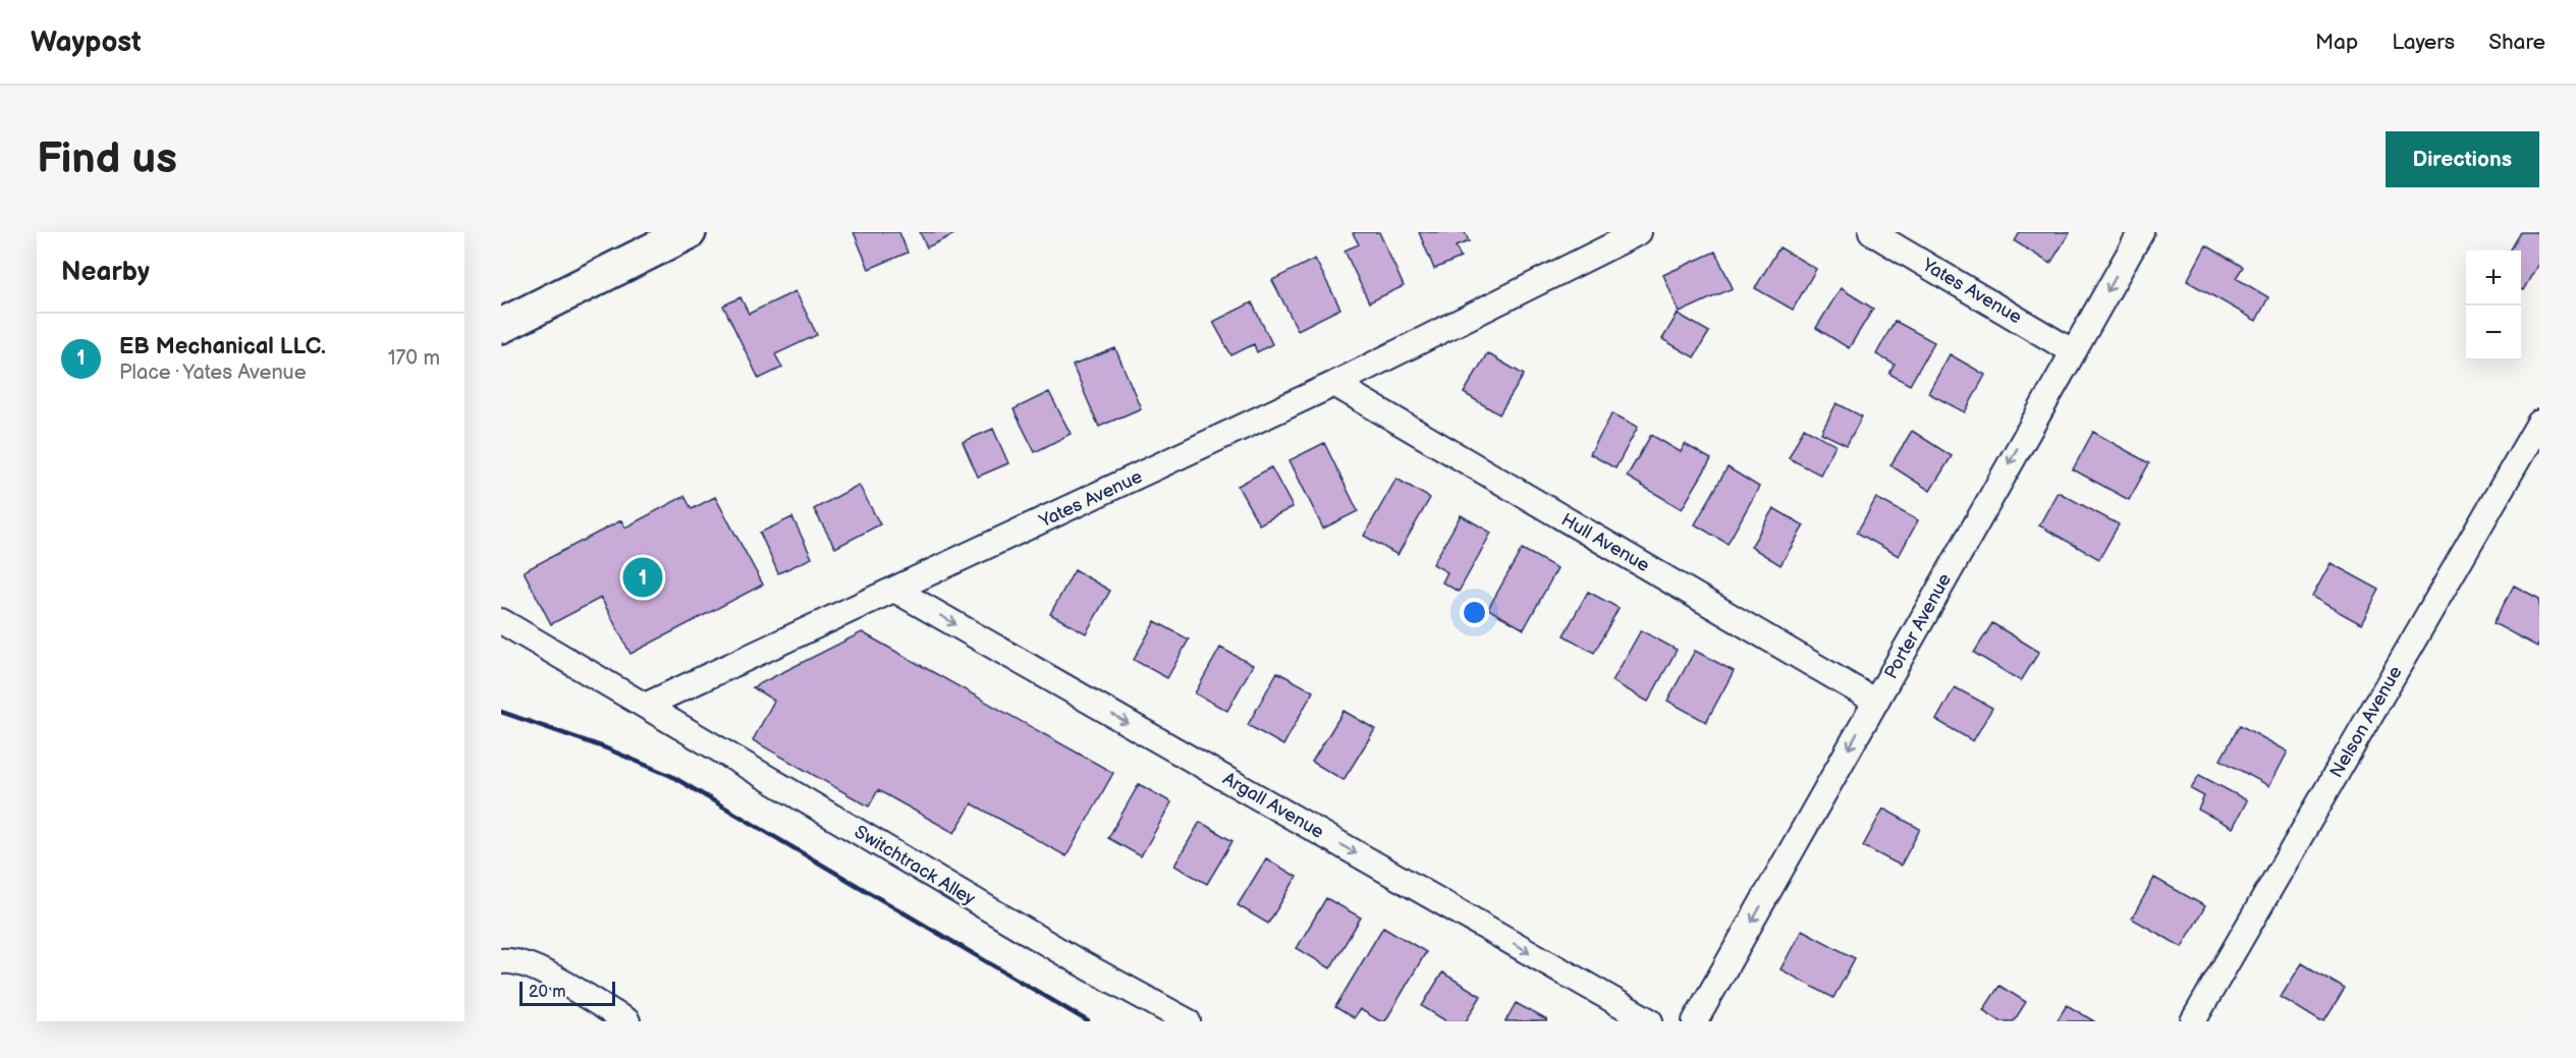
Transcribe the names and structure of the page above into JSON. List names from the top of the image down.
{
  "streets": {
    "street": [
      "Yates Avenue",
      "Hull Avenue",
      "Porter Avenue",
      "Nelson Avenue",
      "Argall Avenue",
      "Switchtrack Alley"
    ]
  },
  "crossings": [
    ["Yates Avenue", "Hull Avenue"],
    ["Yates Avenue", "Porter Avenue"],
    ["Yates Avenue", "Argall Avenue"],
    ["Yates Avenue", "Switchtrack Alley"],
    ["Hull Avenue", "Porter Avenue"]
  ],
  "one_way": ["Porter Avenue", "Argall Avenue"],
  "scale_bar": "20 m",
  "page": {
    "header": "Waypost",
    "nav": ["Map", "Layers", "Share"],
    "buttons": "Directions",
    "title": "Find us",
    "heading": "Nearby",
    "map_buttons": ["+", "−"],
    "list": [
      {
        "mark": "1",
        "name": "EB Mechanical LLC.",
        "note": "Place · Yates Avenue",
        "value": "170 m"
      }
    ],
    "pins": "1",
    "scale": "20 m"
  }
}
